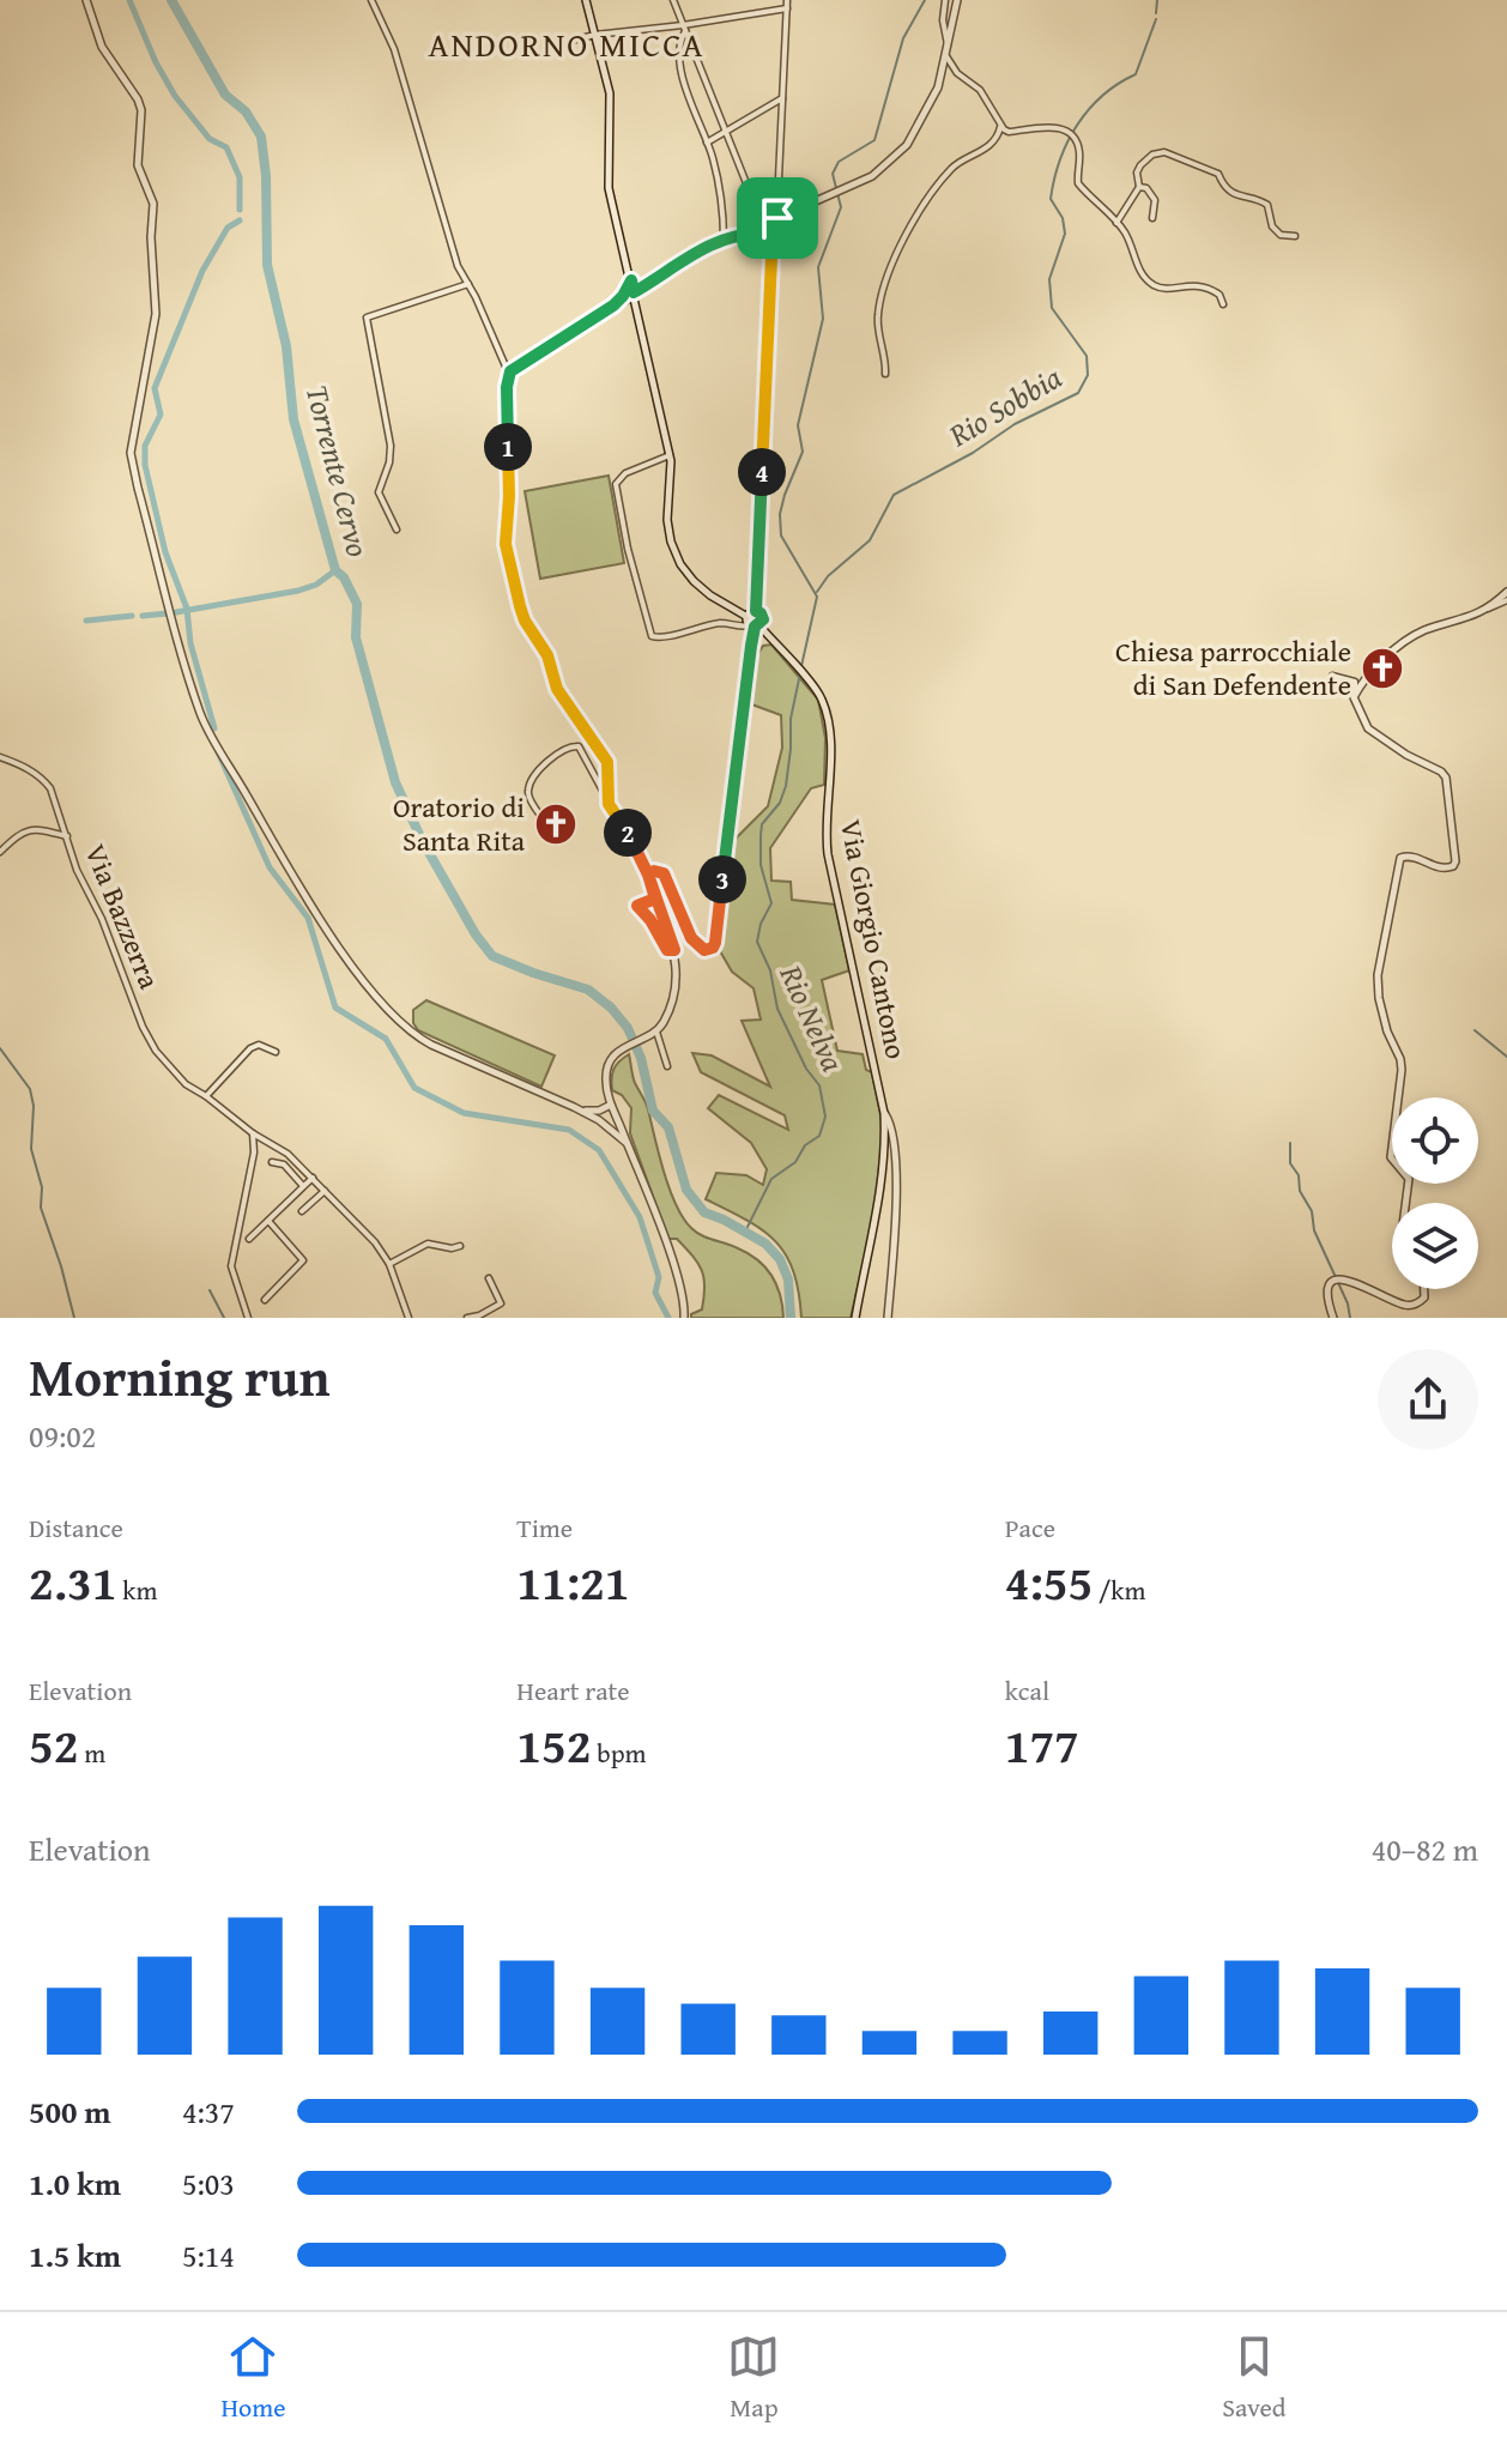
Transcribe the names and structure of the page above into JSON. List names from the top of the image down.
{
  "streets": {
    "street": ["Via Bazzerra", "Via Giorgio Cantono"]
  },
  "districts": ["ANDORNO MICCA"],
  "water": ["Rio Sobbia", "Torrente Cervo", "Rio Nelva"],
  "places": {
    "church": ["Chiesa parrocchiale di San Defendente", "Oratorio di Santa Rita"]
  },
  "page": {
    "pins": [
      "1",
      "4",
      "2",
      "3"
    ],
    "heading": ["Morning run", "09:02"],
    "stats": [
      ["Distance", "2.31 km"],
      ["Time", "11:21"],
      ["Pace", "4:55 /km"],
      ["Elevation", "52 m"],
      ["Heart rate", "152 bpm"],
      ["kcal", "177"]
    ],
    "chart": ["Elevation", "40–82 m"],
    "list": [
      {
        "name": "500 m",
        "note": "4:37"
      },
      {
        "name": "1.0 km",
        "note": "5:03"
      },
      {
        "name": "1.5 km",
        "note": "5:14"
      }
    ],
    "tabs": ["Home", "Map", "Saved"]
  }
}
